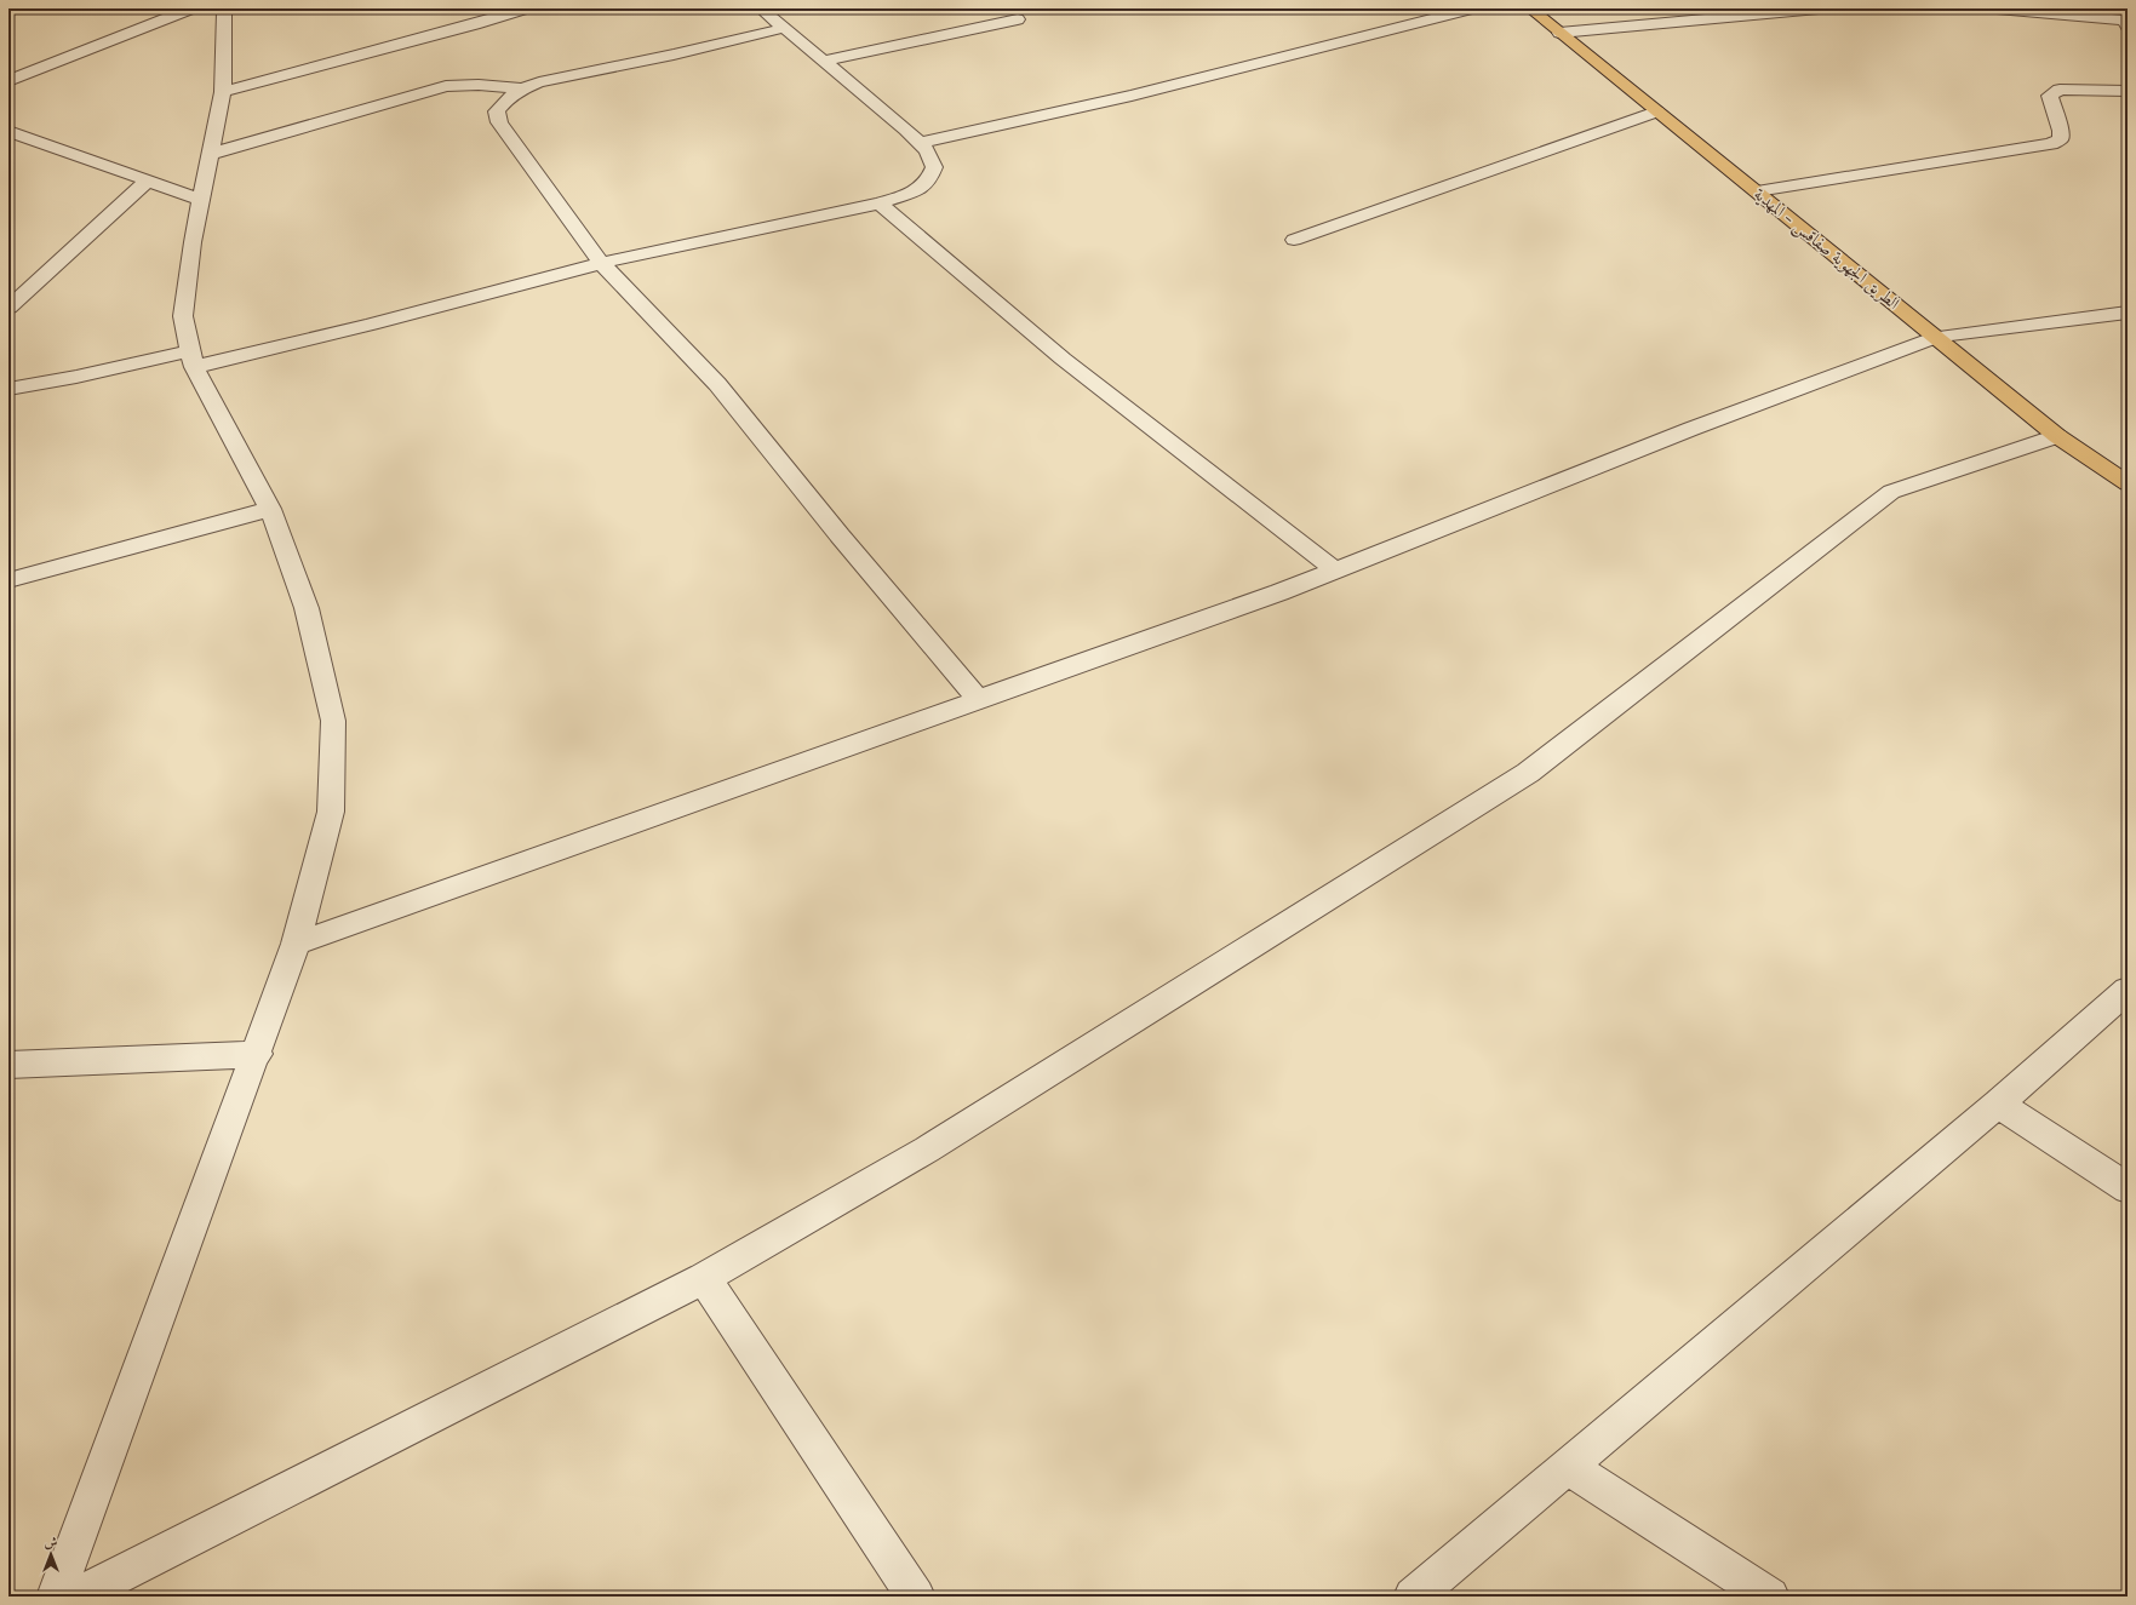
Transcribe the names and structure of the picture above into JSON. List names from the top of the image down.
{
  "streets": {
    "main road": ["الطريق الجهوية صفاقس - المهدية"]
  },
  "north": "top"
}
